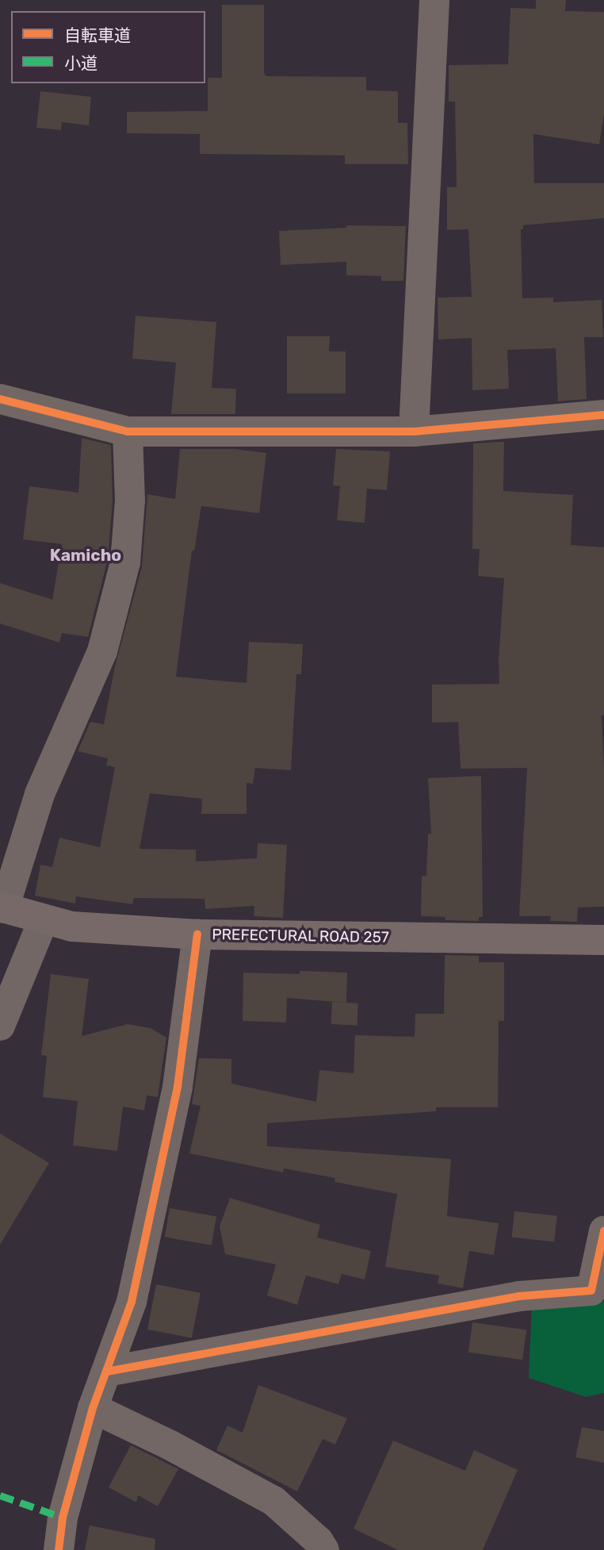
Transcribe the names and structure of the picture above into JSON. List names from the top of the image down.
{
  "streets": {
    "main road": ["PREFECTURAL ROAD 257"]
  },
  "districts": ["Kamicho"],
  "legend": ["自転車道", "小道"]
}
